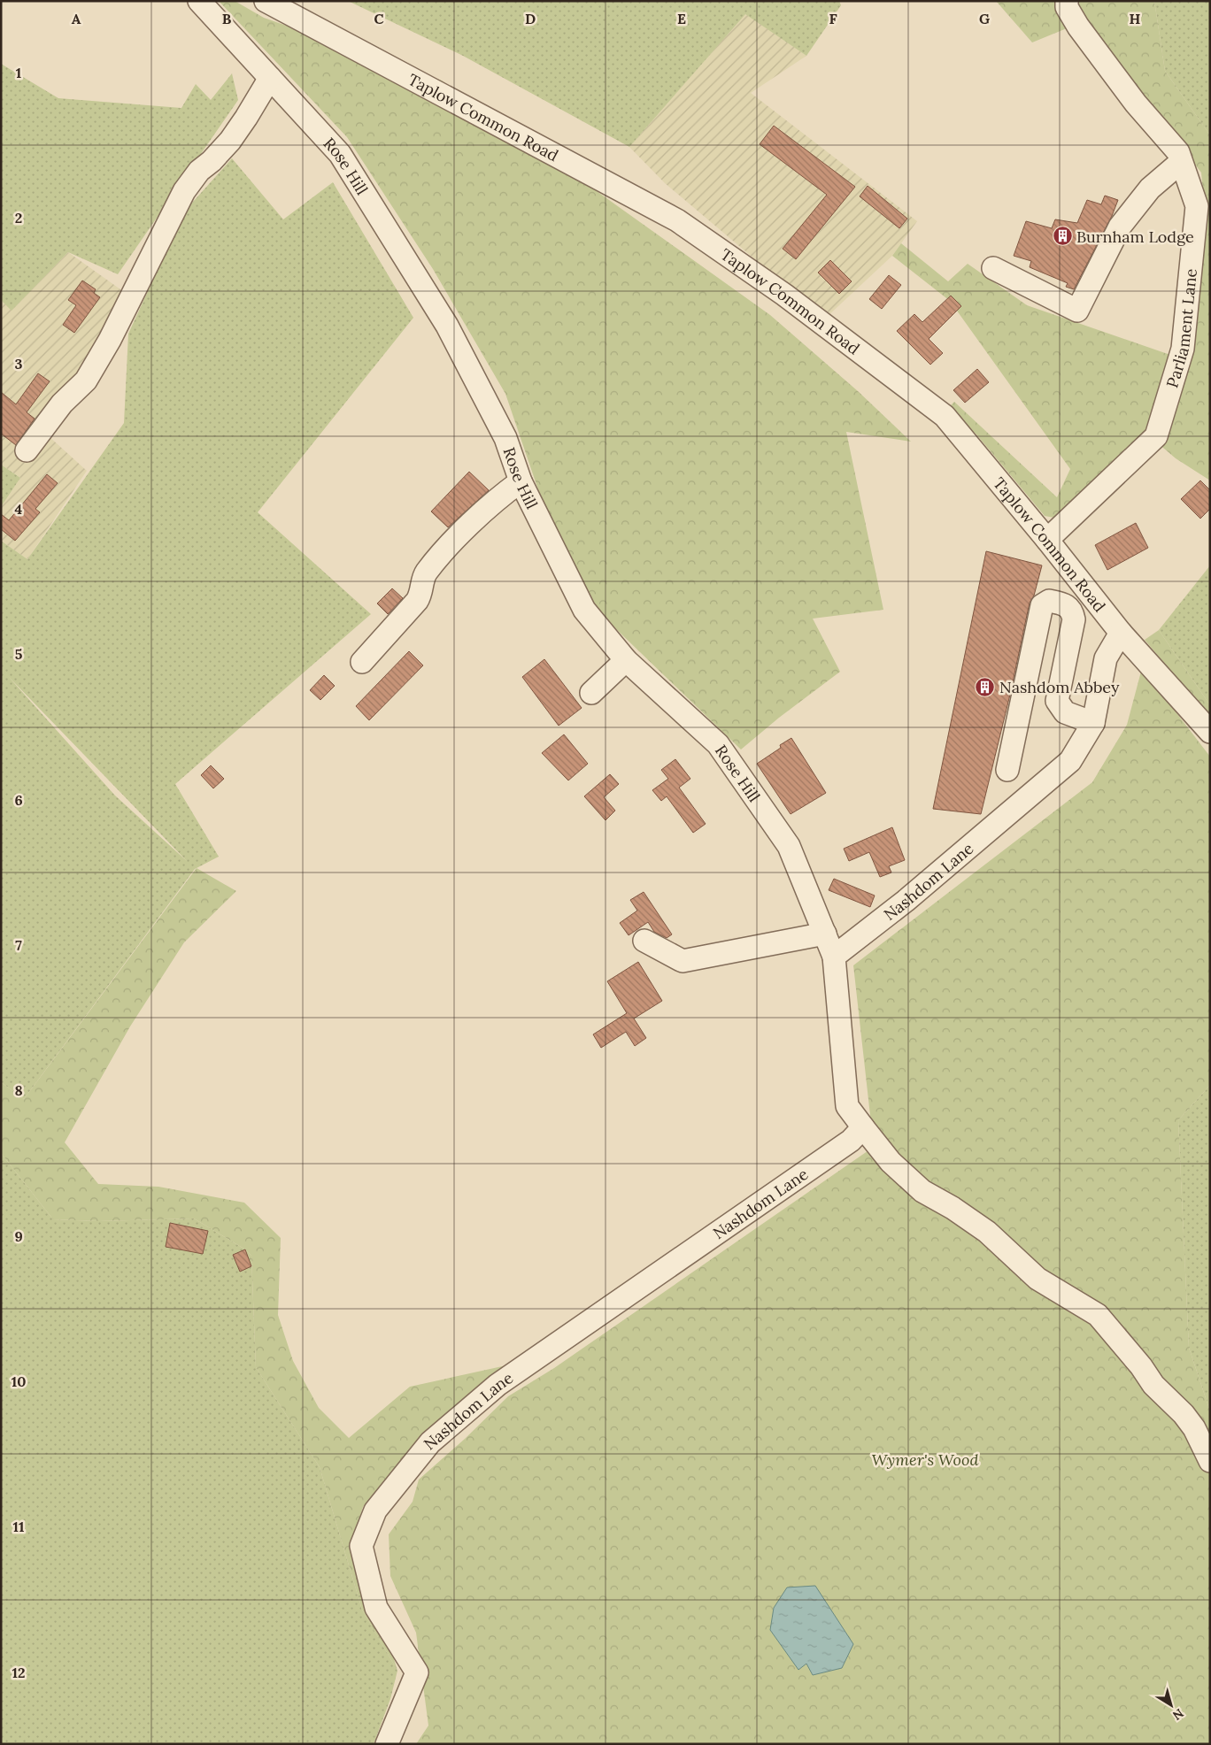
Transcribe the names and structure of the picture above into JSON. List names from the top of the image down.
{
  "streets": {
    "street": [
      "Taplow Common Road",
      "Rose Hill",
      "Parliament Lane",
      "Nashdom Lane"
    ]
  },
  "crossings": [
    ["Taplow Common Road", "Parliament Lane"],
    ["Taplow Common Road", "Nashdom Lane"],
    ["Rose Hill", "Nashdom Lane"]
  ],
  "parks": ["Wymer's Wood"],
  "places": {
    "building": ["Burnham Lodge", "Nashdom Abbey"]
  },
  "north": "bottom right",
  "grid": {
    "columns": [
      "A",
      "B",
      "C",
      "D",
      "E",
      "F",
      "G",
      "H"
    ],
    "rows": [
      "1",
      "2",
      "3",
      "4",
      "5",
      "6",
      "7",
      "8",
      "9",
      "10",
      "11",
      "12"
    ]
  }
}
